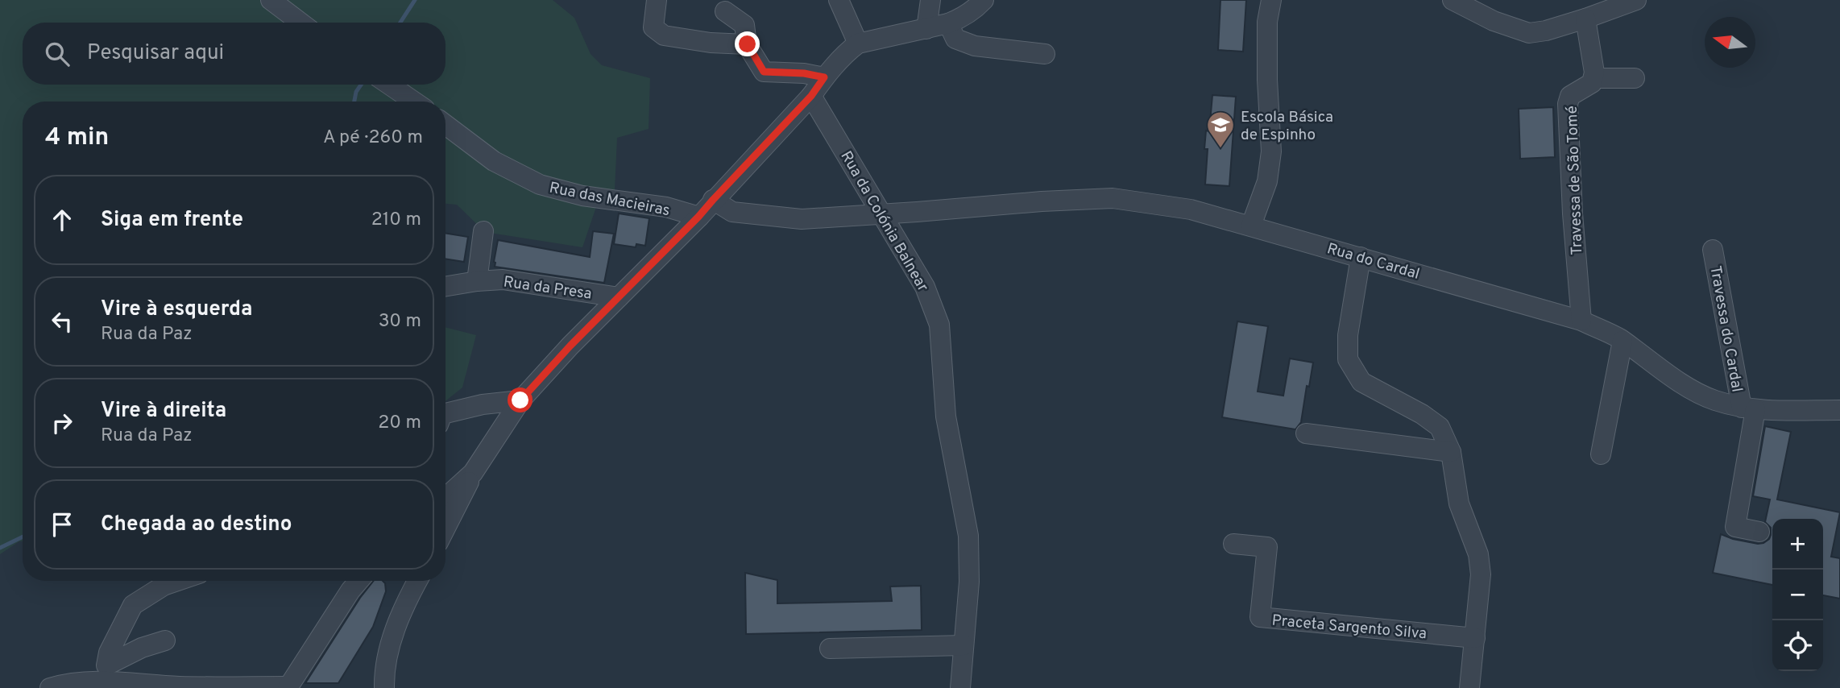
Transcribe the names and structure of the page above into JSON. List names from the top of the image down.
{
  "streets": {
    "street": [
      "Travessa de São Tomé",
      "Rua das Macieiras",
      "Rua da Colónia Balnear",
      "Rua do Cardal",
      "Rua da Presa",
      "Travessa do Cardal",
      "Praceta Sargento Silva"
    ]
  },
  "crossings": [
    ["Travessa de São Tomé", "Rua do Cardal"],
    ["Rua da Colónia Balnear", "Rua do Cardal"],
    ["Rua do Cardal", "Travessa do Cardal"]
  ],
  "places": {
    "school or university": ["Escola Básica de Espinho"]
  },
  "north": "left",
  "page": {
    "search": "Pesquisar aqui",
    "heading": ["4 min", "A pé · 260 m"],
    "list": [
      ["Siga em frente", "210 m"],
      ["Vire à esquerda", "Rua da Paz", "30 m"],
      ["Vire à direita", "Rua da Paz", "20 m"],
      "Chegada ao destino"
    ],
    "map_buttons": ["+", "−"]
  }
}
